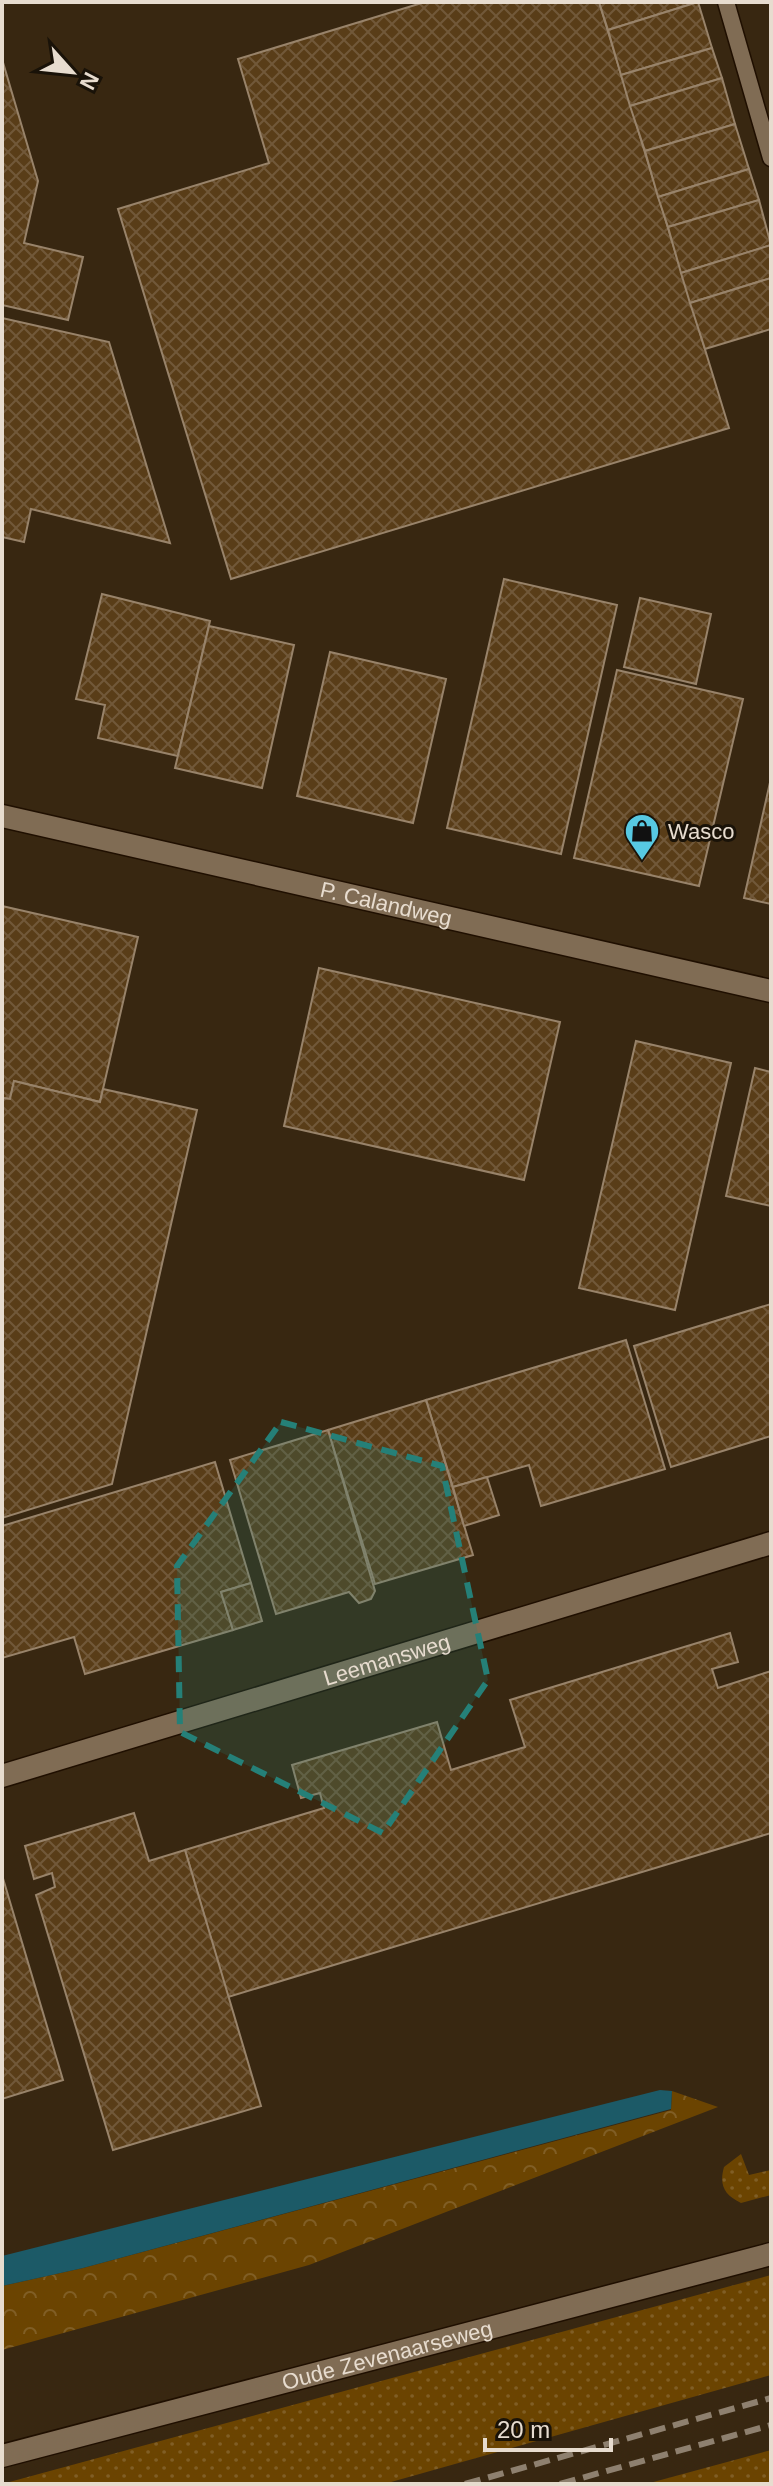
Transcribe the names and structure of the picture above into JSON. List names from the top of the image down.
{
  "streets": {
    "street": ["P. Calandweg", "Leemansweg", "Oude Zevenaarseweg"]
  },
  "places": {
    "shop": ["Wasco"]
  },
  "scale_bar": "20 m",
  "north": "bottom right"
}
